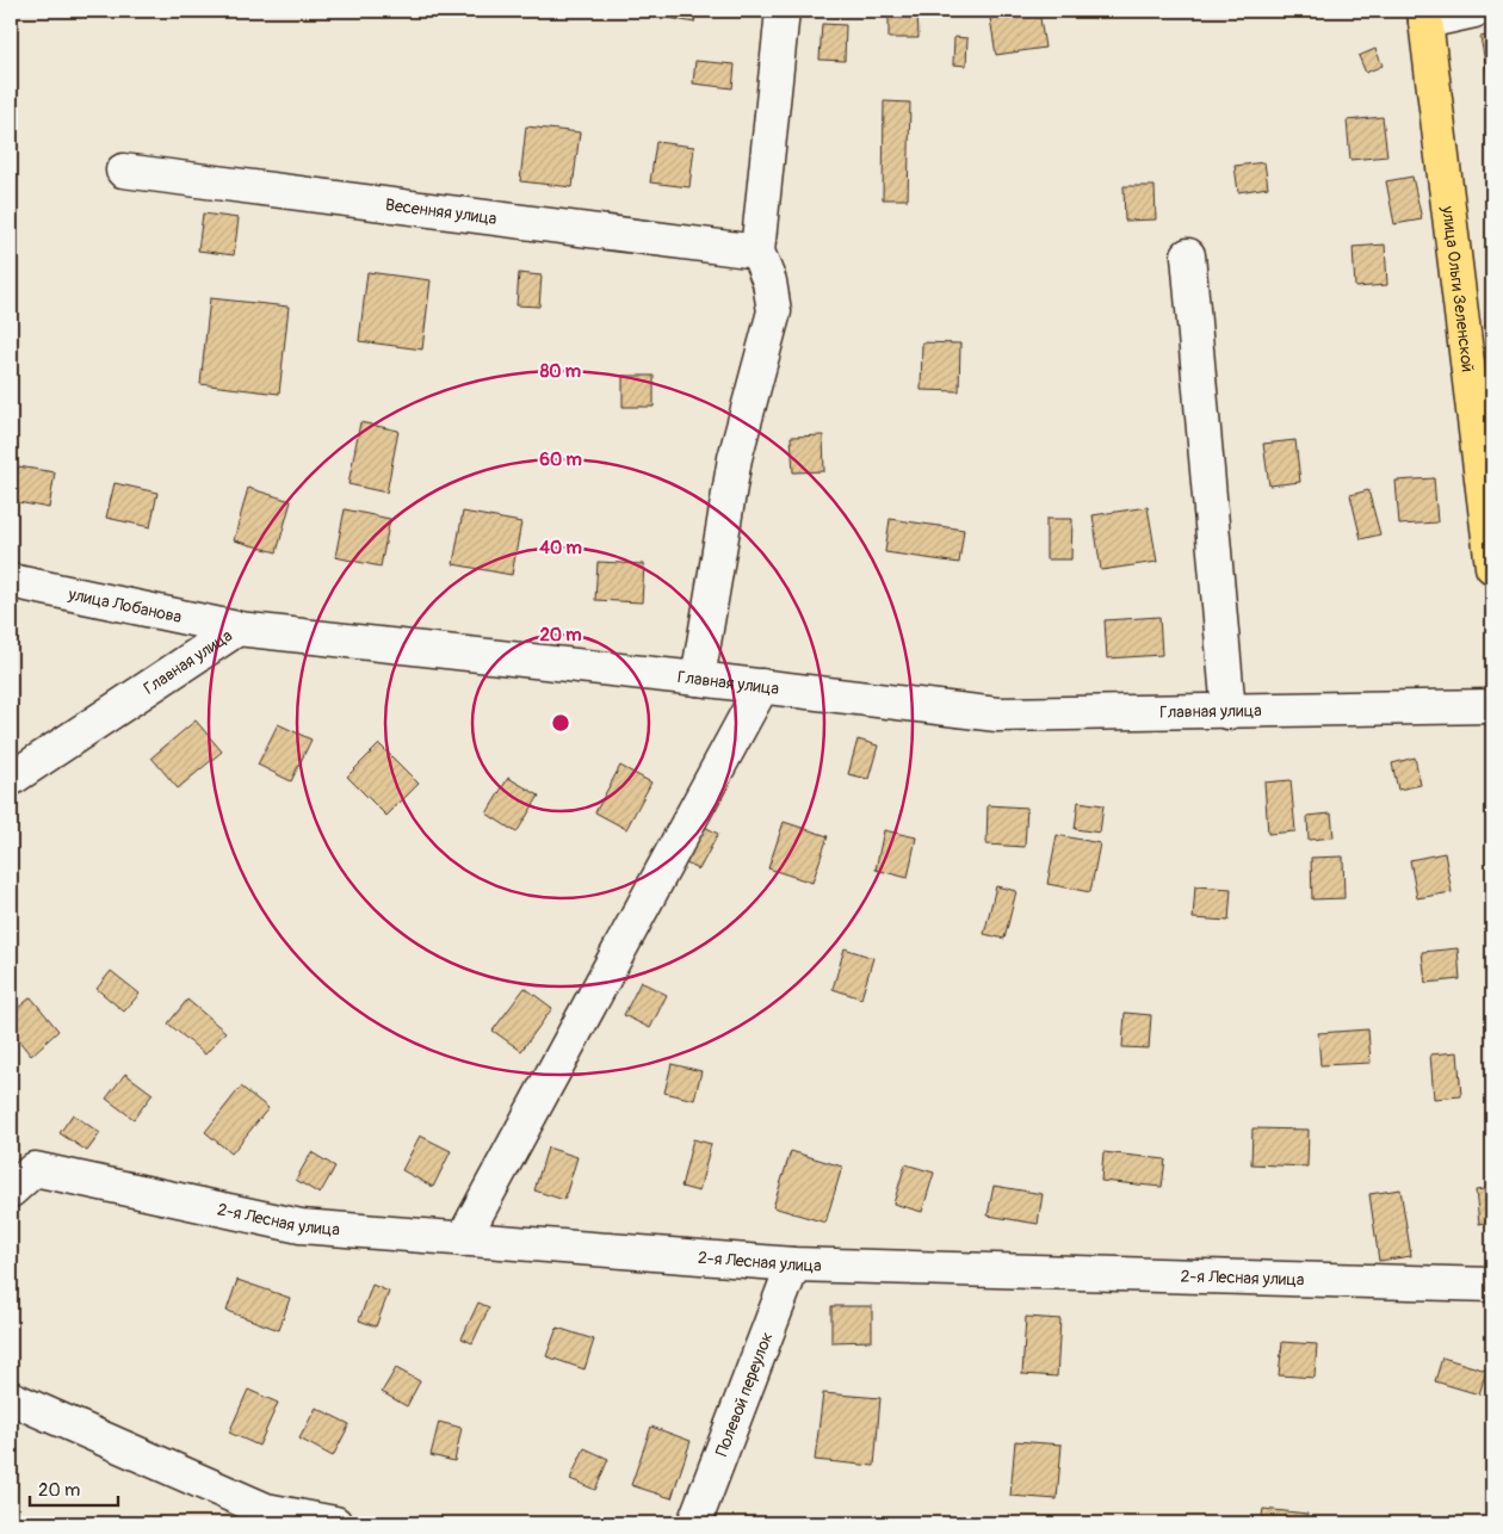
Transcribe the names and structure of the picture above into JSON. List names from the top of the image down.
{
  "streets": {
    "main road": ["улица Ольги Зеленской"],
    "street": [
      "Весенняя улица",
      "улица Лобанова",
      "Главная улица",
      "2-я Лесная улица",
      "Полевой переулок"
    ]
  },
  "crossings": [
    ["улица Лобанова", "Главная улица"],
    ["2-я Лесная улица", "Полевой переулок"]
  ],
  "scale_bar": "20 m",
  "rings": [
    "80 m",
    "60 m",
    "40 m",
    "20 m"
  ]
}
